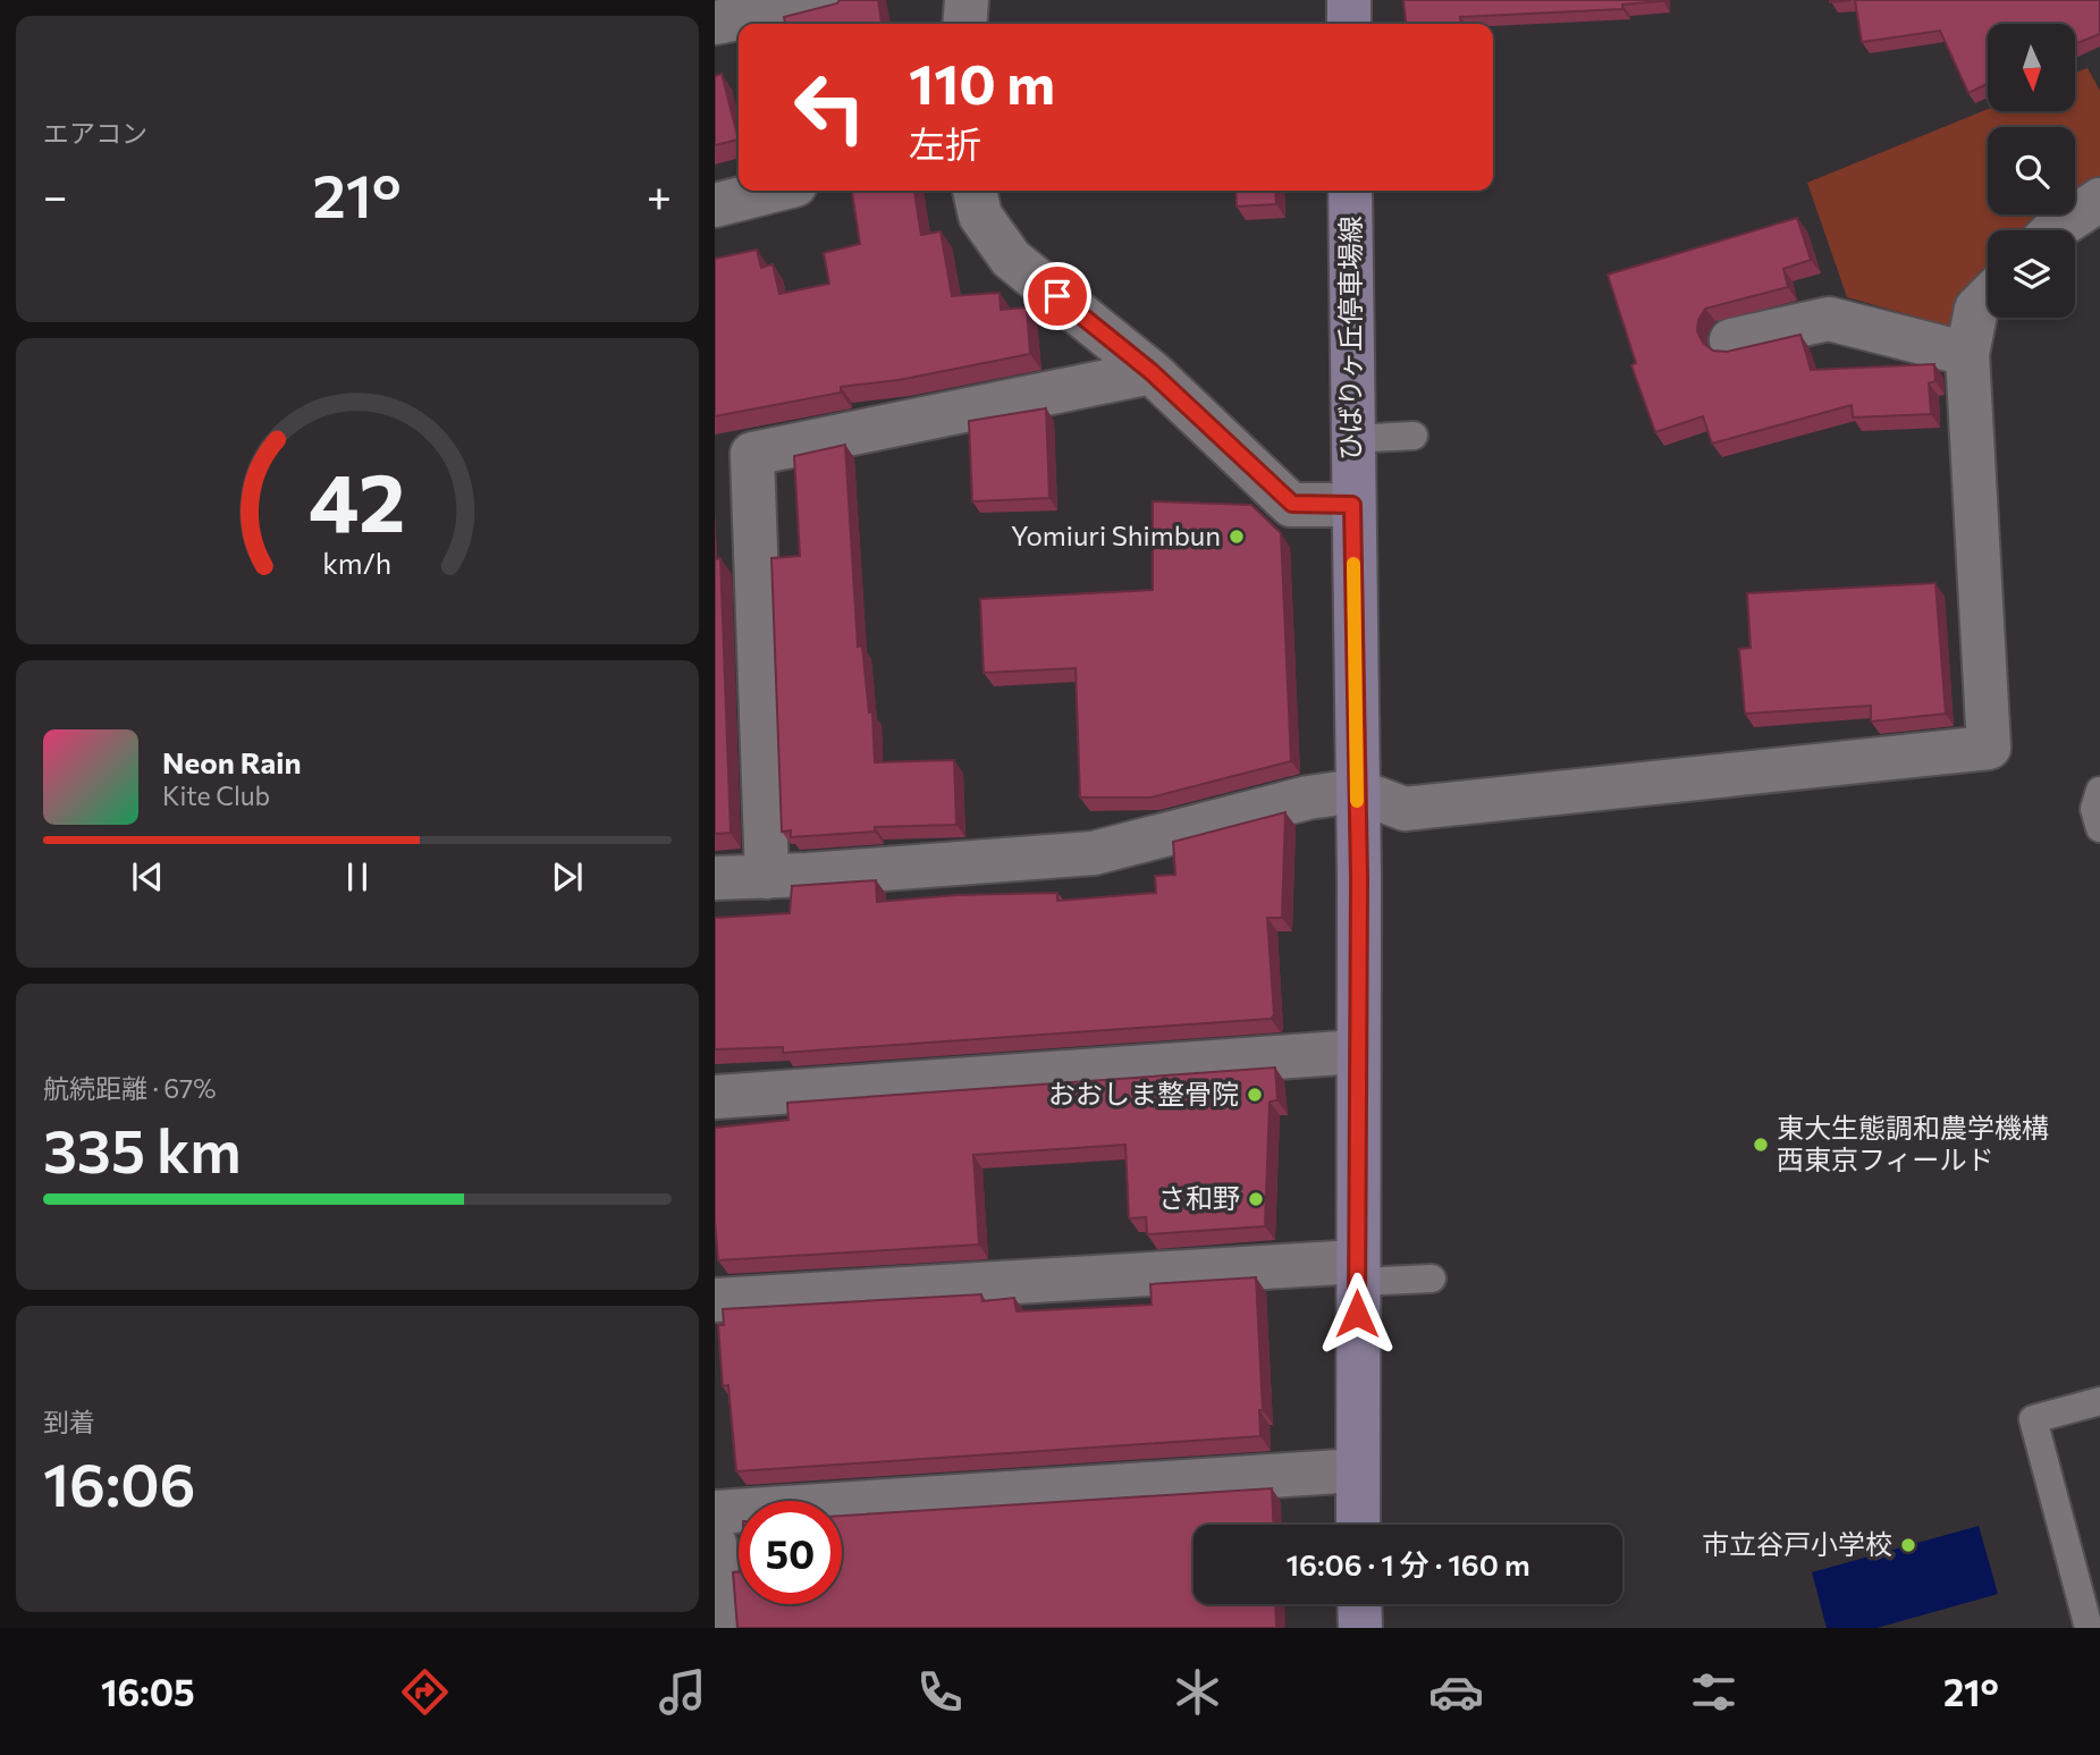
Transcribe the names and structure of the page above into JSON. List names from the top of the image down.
{
  "streets": {
    "main road": ["ひばりヶ丘停車場線"]
  },
  "places": [
    "Yomiuri Shimbun",
    "おおしま整骨院",
    "東大生態調和農学機構 西東京フィールド",
    "さ和野",
    "市立谷戸小学校"
  ],
  "north": "bottom",
  "page": {
    "tile": [
      "エアコン",
      ["航続距離 · 67%", "335 km"],
      ["到着", "16:06"]
    ],
    "turn": ["110 m", "左折"],
    "heat": ["−", "21°", "+"],
    "song": ["Neon Rain", "Kite Club"],
    "limit": "50",
    "trip": "16:06 · 1 分 · 160 m",
    "tabs": ["16:05", "21°"],
    "gauge": ["42", "km/h"]
  }
}
